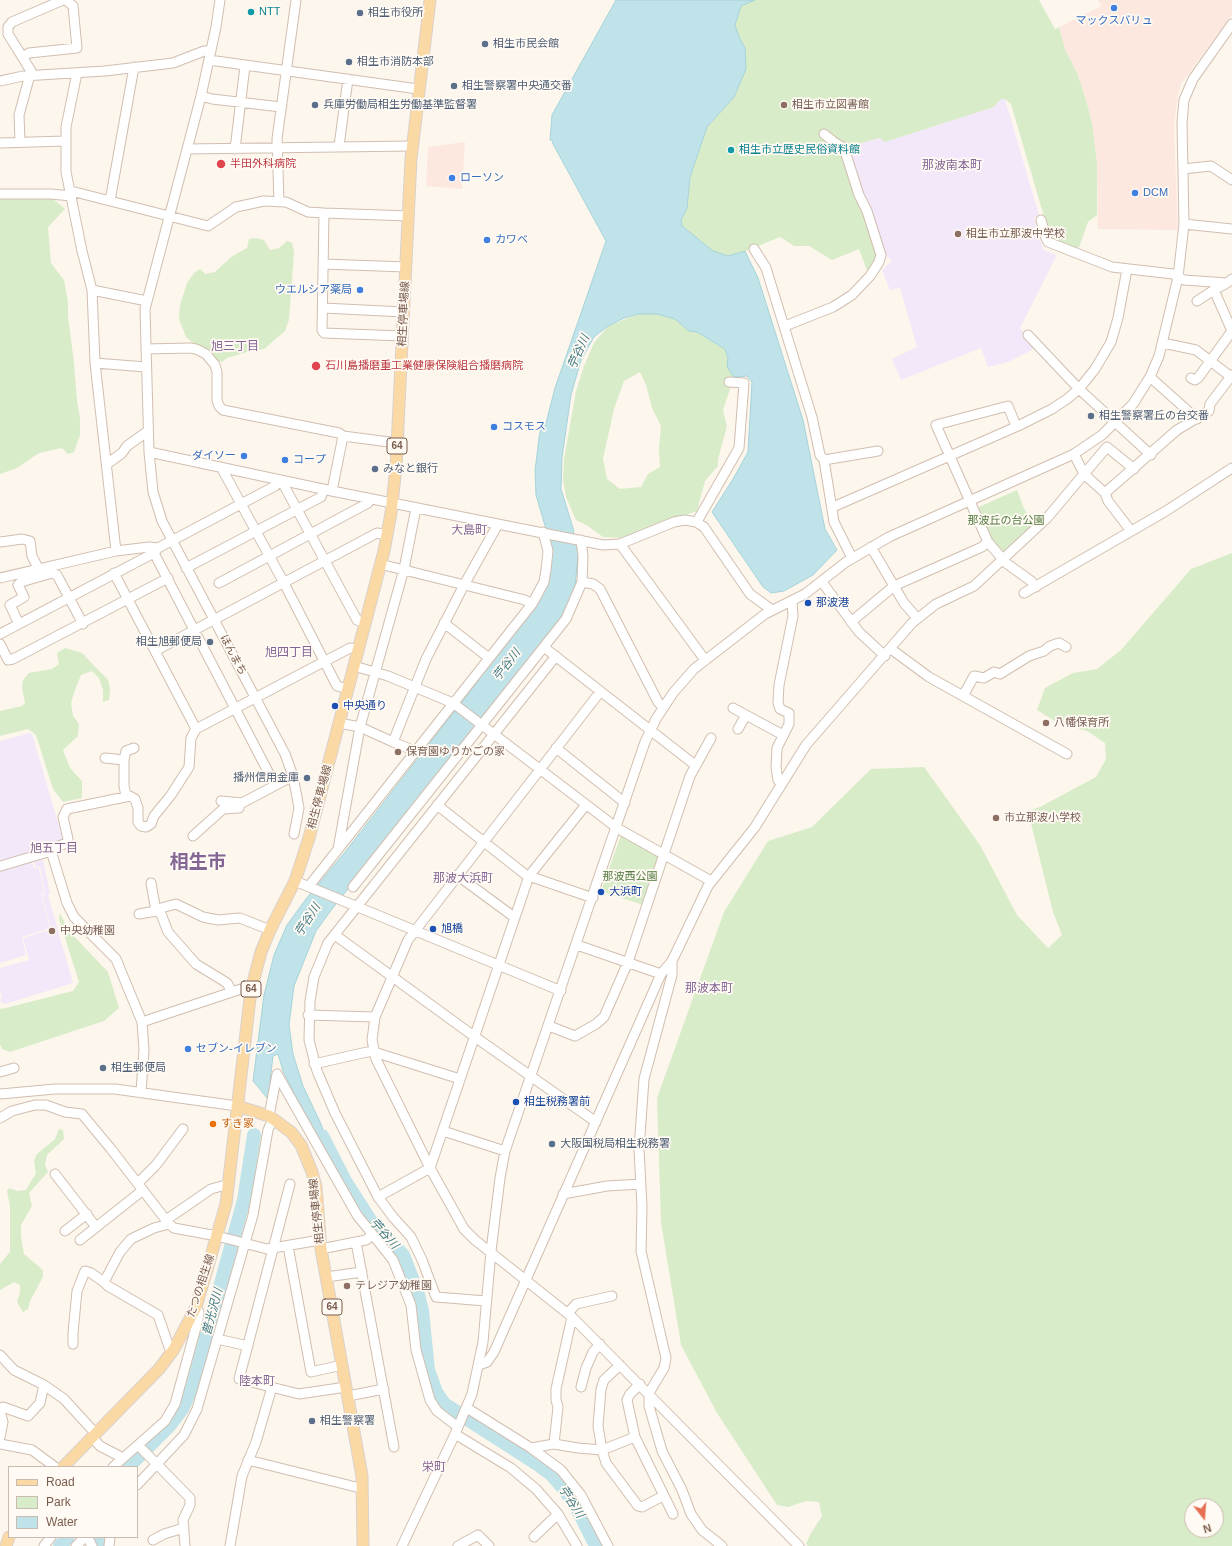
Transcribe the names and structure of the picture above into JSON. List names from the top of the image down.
{
  "streets": {
    "main road": ["相生停車場線", "64", "たつの相生線"],
    "street": ["ほんまち"]
  },
  "crossings": [
    ["相生停車場線", "たつの相生線"]
  ],
  "districts": [
    "那波南本町",
    "旭三丁目",
    "大島町",
    "旭四丁目",
    "旭五丁目",
    "相生市",
    "那波大浜町",
    "那波本町",
    "陸本町",
    "栄町"
  ],
  "water": ["苧谷川", "普光沢川"],
  "parks": ["那波丘の台公園", "那波西公園"],
  "places": [
    "マックスバリュ",
    "NTT",
    "相生市役所",
    "相生市民会館",
    "相生市消防本部",
    "相生警察署中央通交番",
    "兵庫労働局相生労働基準監督署",
    "相生市立図書館",
    "相生市立歴史民俗資料館",
    "半田外科病院",
    "ローソン",
    "DCM",
    "相生市立那波中学校",
    "カワベ",
    "ウエルシア薬局",
    "石川島播磨重工業健康保険組合播磨病院",
    "相生警察署丘の台交番",
    "コスモス",
    "ダイソー",
    "コープ",
    "みなと銀行",
    "那波港",
    "相生旭郵便局",
    "中央通り",
    "八幡保育所",
    "保育園ゆりかごの家",
    "播州信用金庫",
    "市立那波小学校",
    "大浜町",
    "旭橋",
    "中央幼稚園",
    "セブン-イレブン",
    "相生郵便局",
    "相生税務署前",
    "すき家",
    "大阪国税局相生税務署",
    "テレジア幼稚園",
    "相生警察署"
  ],
  "legend": ["Road", "Park", "Water"],
  "north": "bottom"
}
